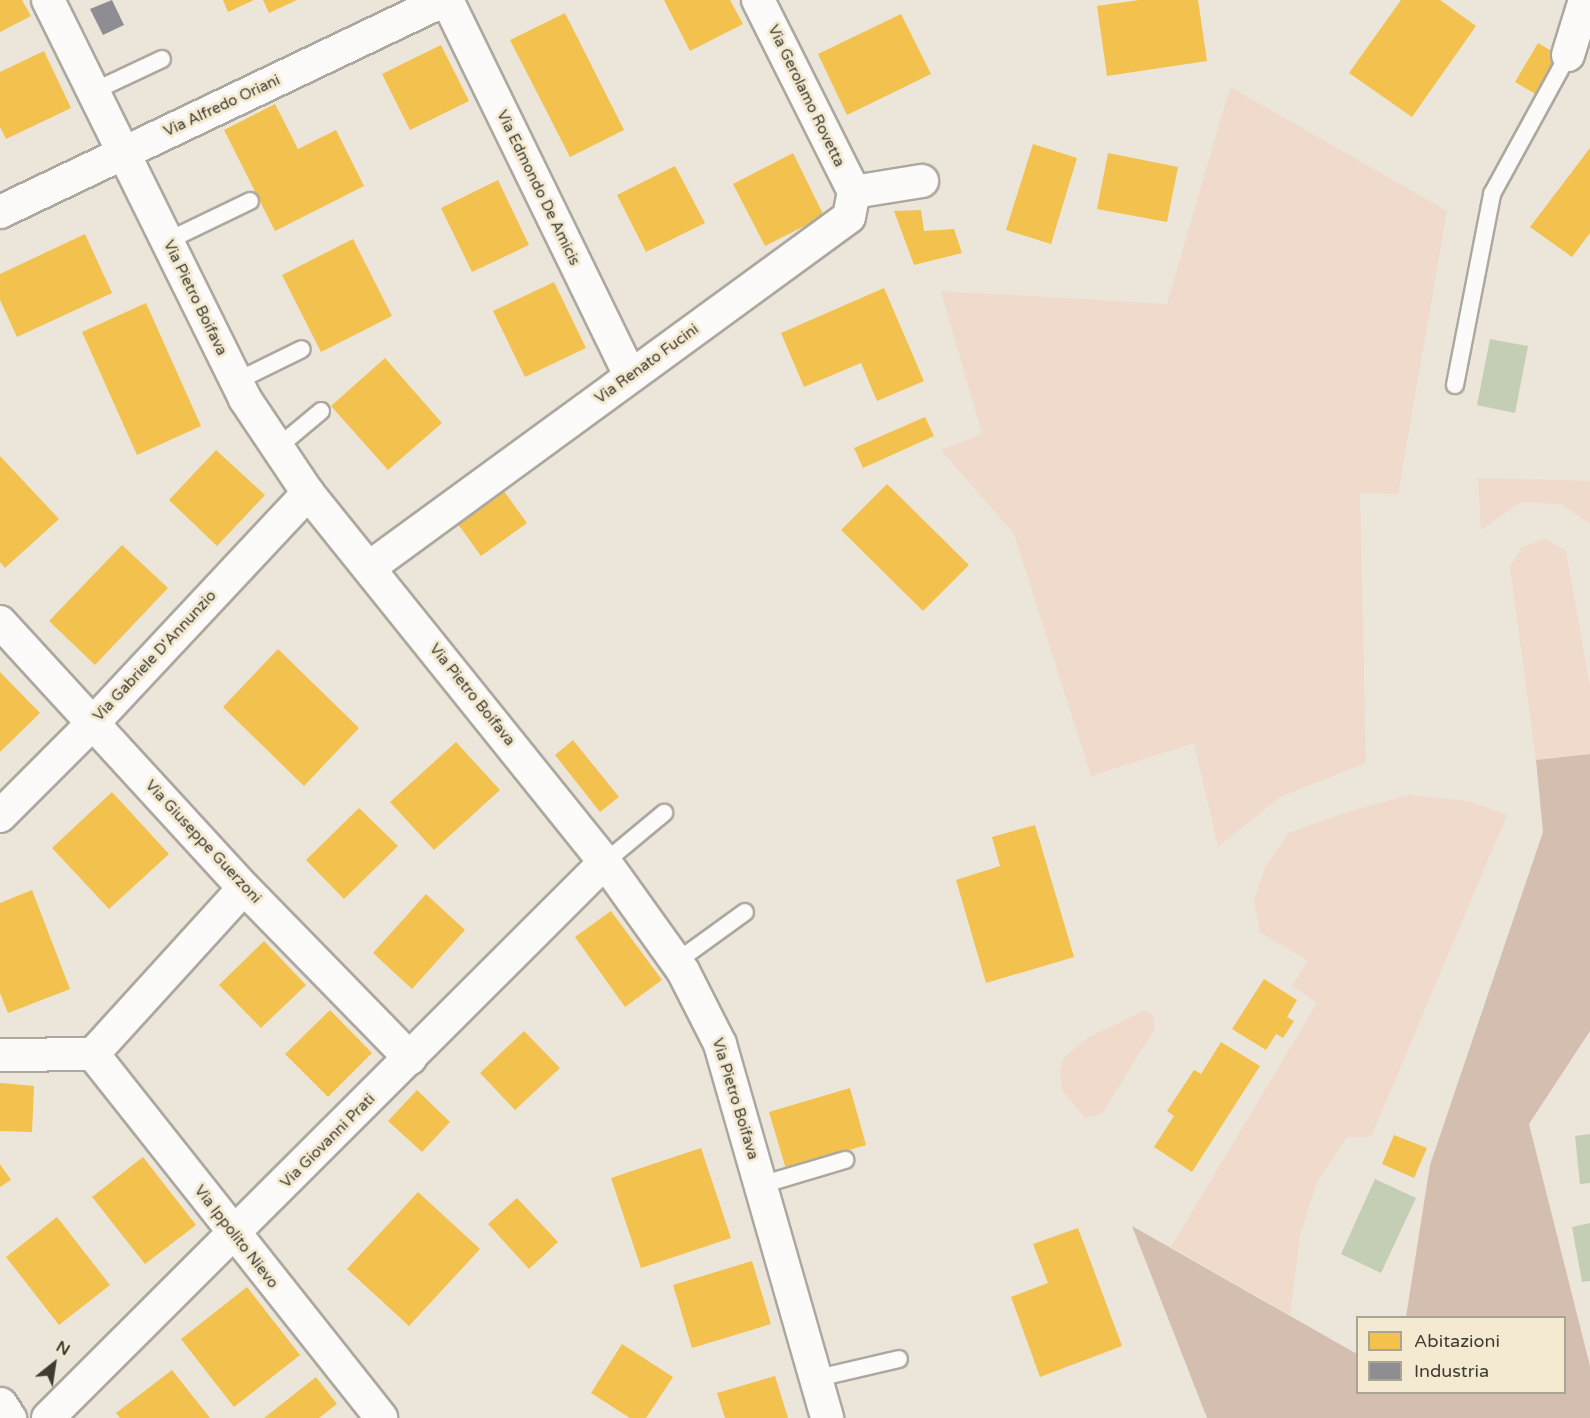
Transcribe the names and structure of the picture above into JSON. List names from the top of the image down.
{
  "streets": {
    "street": [
      "Via Gerolamo Rovetta",
      "Via Alfredo Oriani",
      "Via Edmondo De Amicis",
      "Via Pietro Boifava",
      "Via Renato Fucini",
      "Via Gabriele D'Annunzio",
      "Via Giuseppe Guerzoni",
      "Via Giovanni Prati",
      "Via Ippolito Nievo"
    ]
  },
  "crossings": [
    ["Via Gerolamo Rovetta", "Via Renato Fucini"],
    ["Via Alfredo Oriani", "Via Edmondo De Amicis"],
    ["Via Alfredo Oriani", "Via Pietro Boifava"],
    ["Via Edmondo De Amicis", "Via Renato Fucini"],
    ["Via Pietro Boifava", "Via Renato Fucini"],
    ["Via Pietro Boifava", "Via Gabriele D'Annunzio"],
    ["Via Pietro Boifava", "Via Giovanni Prati"],
    ["Via Gabriele D'Annunzio", "Via Giuseppe Guerzoni"],
    ["Via Giuseppe Guerzoni", "Via Giovanni Prati"],
    ["Via Giovanni Prati", "Via Ippolito Nievo"]
  ],
  "legend": ["Abitazioni", "Industria"],
  "north": "top right"
}
